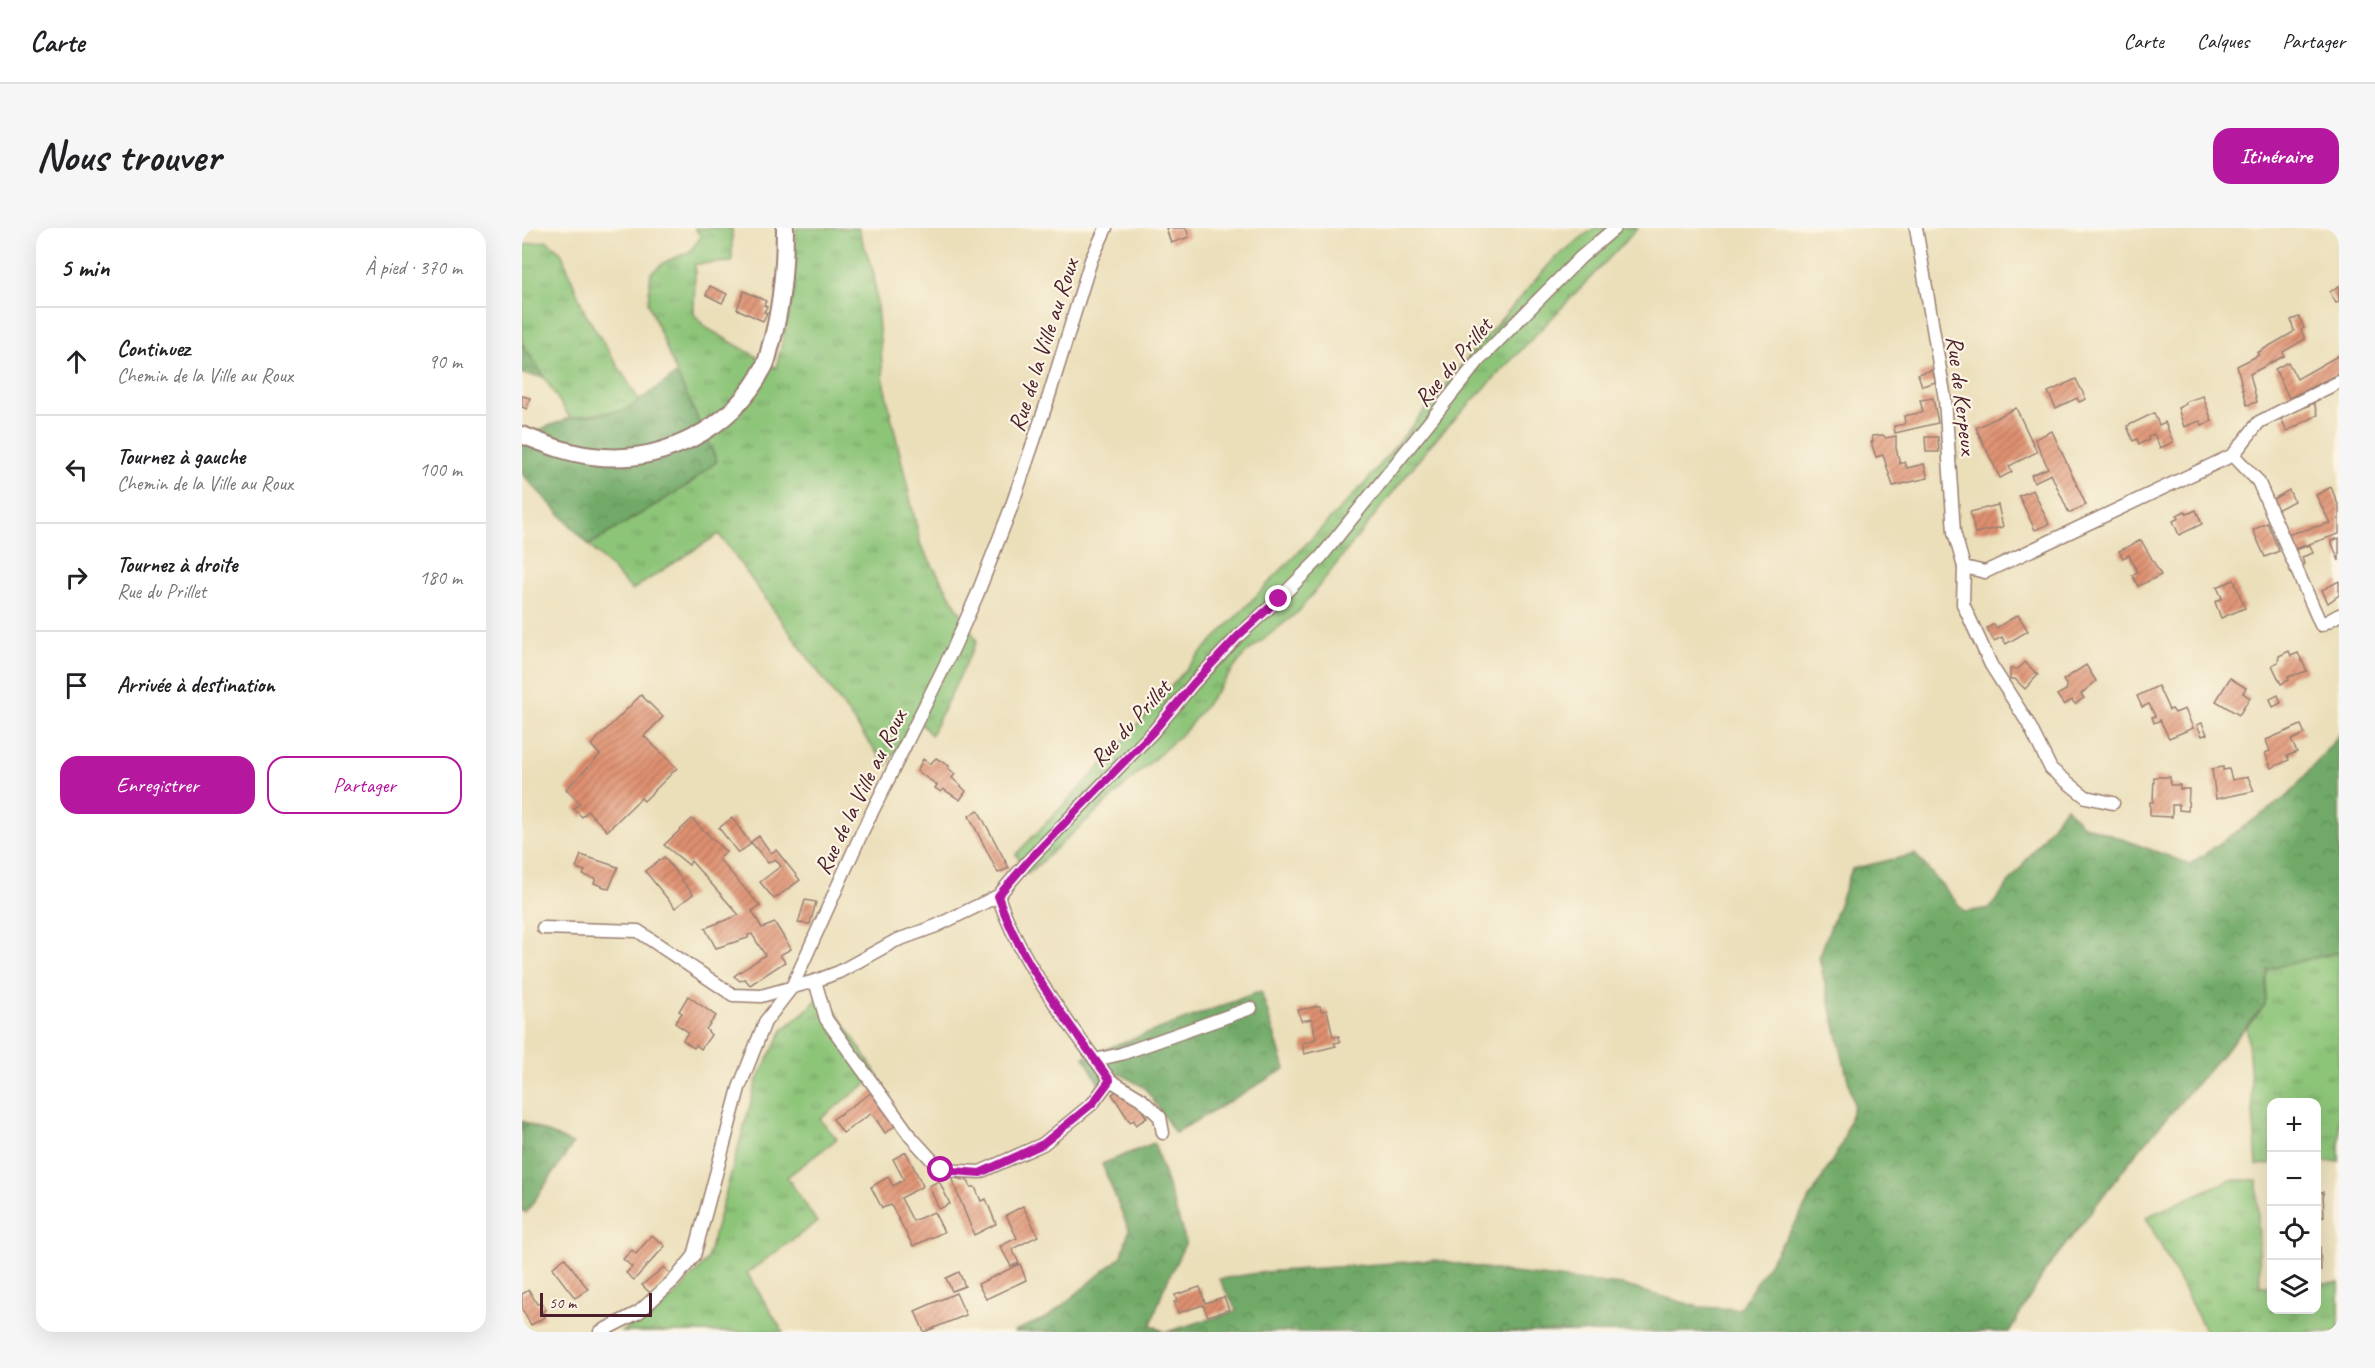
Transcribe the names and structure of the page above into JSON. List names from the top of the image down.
{
  "streets": {
    "street": ["Rue de la Ville au Roux", "Rue du Prillet", "Rue de Kerpeux"]
  },
  "crossings": [
    ["Rue de la Ville au Roux", "Rue du Prillet"]
  ],
  "scale_bar": "50 m",
  "page": {
    "header": "Carte",
    "nav": ["Carte", "Calques", "Partager"],
    "buttons": [
      "Itinéraire",
      ["Enregistrer", "Partager"]
    ],
    "title": "Nous trouver",
    "heading": ["5 min", "À pied · 370 m"],
    "list": [
      ["Continuez", "Chemin de la Ville au Roux", "90 m"],
      ["Tournez à gauche", "Chemin de la Ville au Roux", "100 m"],
      ["Tournez à droite", "Rue du Prillet", "180 m"],
      "Arrivée à destination"
    ],
    "map_buttons": ["+", "−"],
    "scale": "50 m"
  }
}
